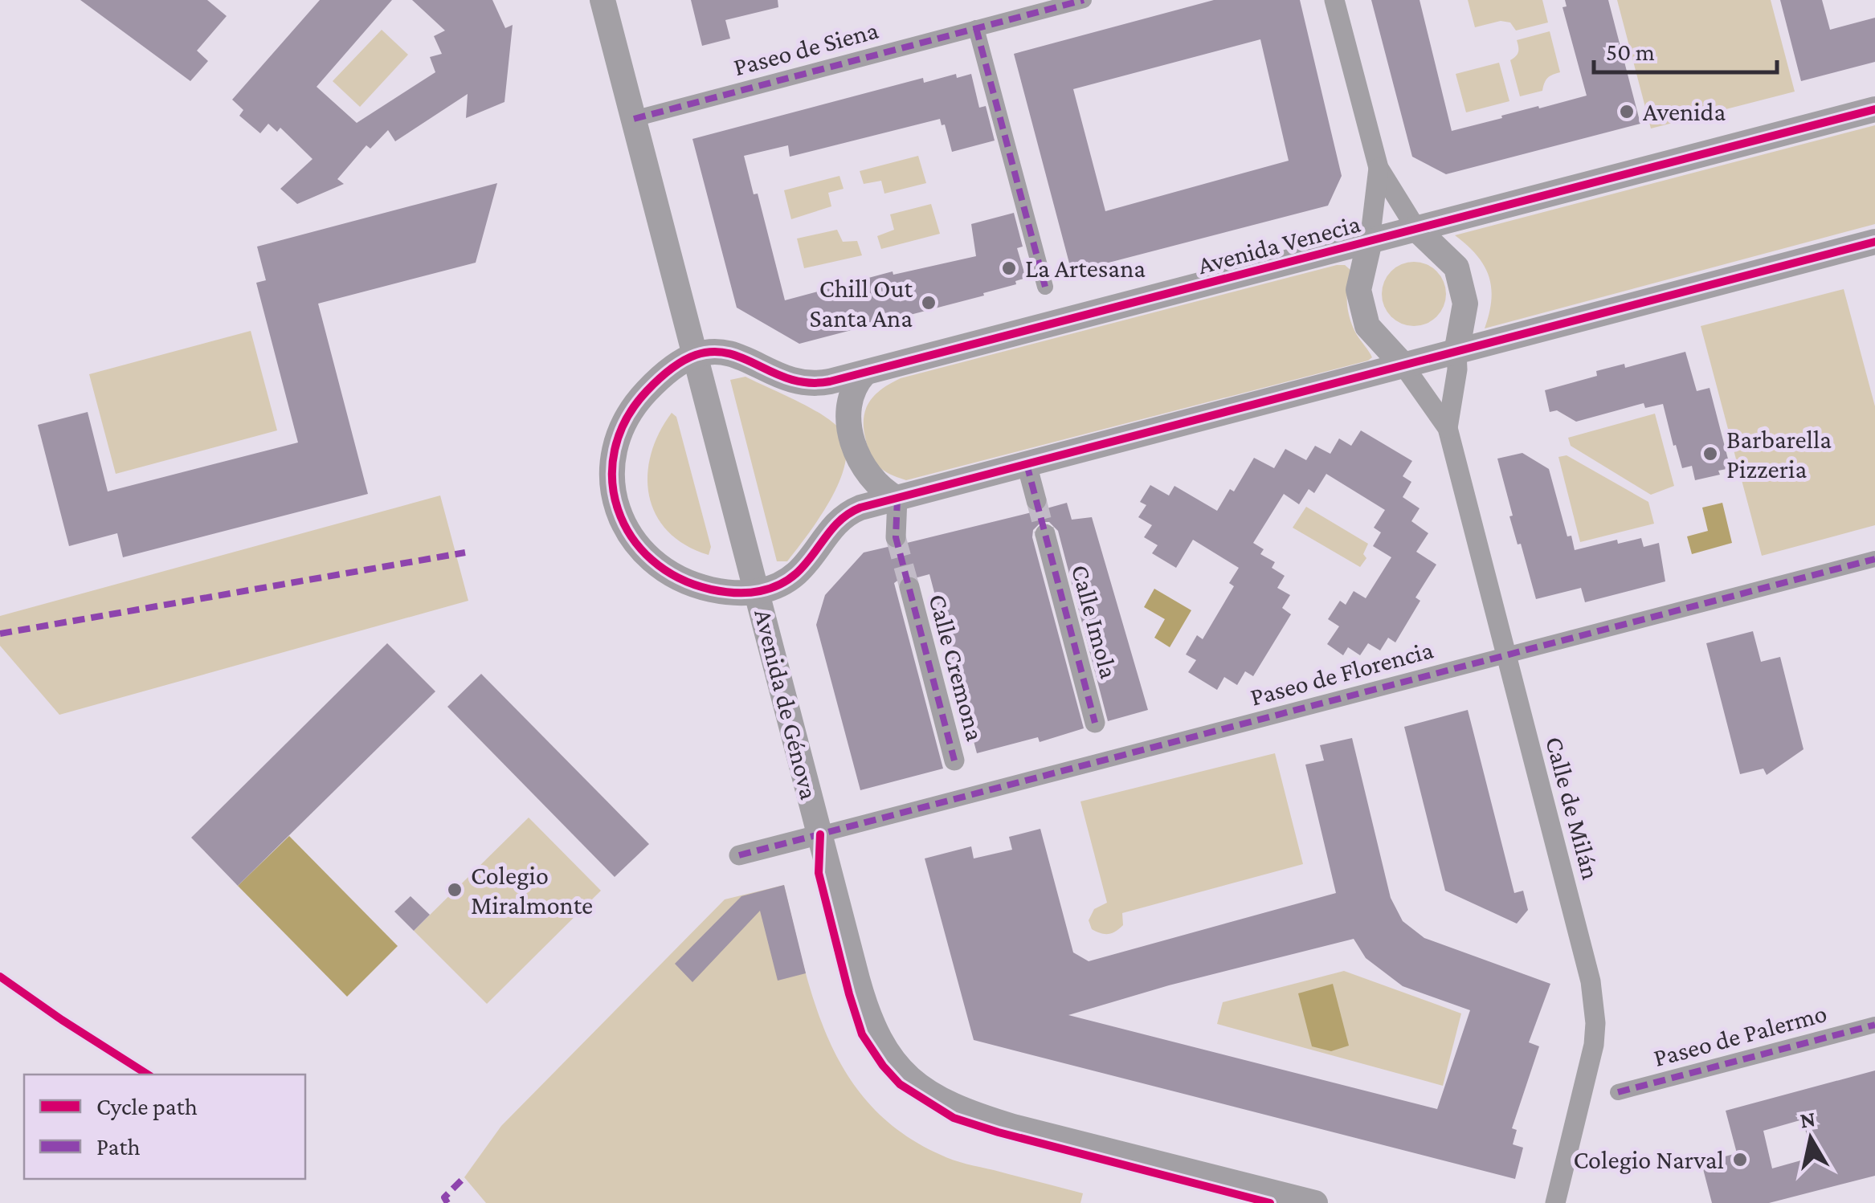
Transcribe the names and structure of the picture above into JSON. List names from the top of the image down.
{
  "streets": {
    "street": [
      "Paseo de Siena",
      "Avenida Venecia",
      "Calle Imola",
      "Calle Cremona",
      "Paseo de Florencia",
      "Avenida de Génova",
      "Calle de Milán",
      "Paseo de Palermo"
    ]
  },
  "crossings": [
    ["Paseo de Siena", "Avenida de Génova"],
    ["Avenida Venecia", "Avenida de Génova"],
    ["Avenida Venecia", "Calle de Milán"],
    ["Paseo de Florencia", "Avenida de Génova"],
    ["Paseo de Florencia", "Calle de Milán"]
  ],
  "places": [
    "Avenida",
    "La Artesana",
    "Chill Out Santa Ana",
    "Barbarella Pizzeria",
    "Colegio Miralmonte",
    "Colegio Narval"
  ],
  "legend": ["Cycle path", "Path"],
  "scale_bar": "50 m",
  "north": "top"
}
